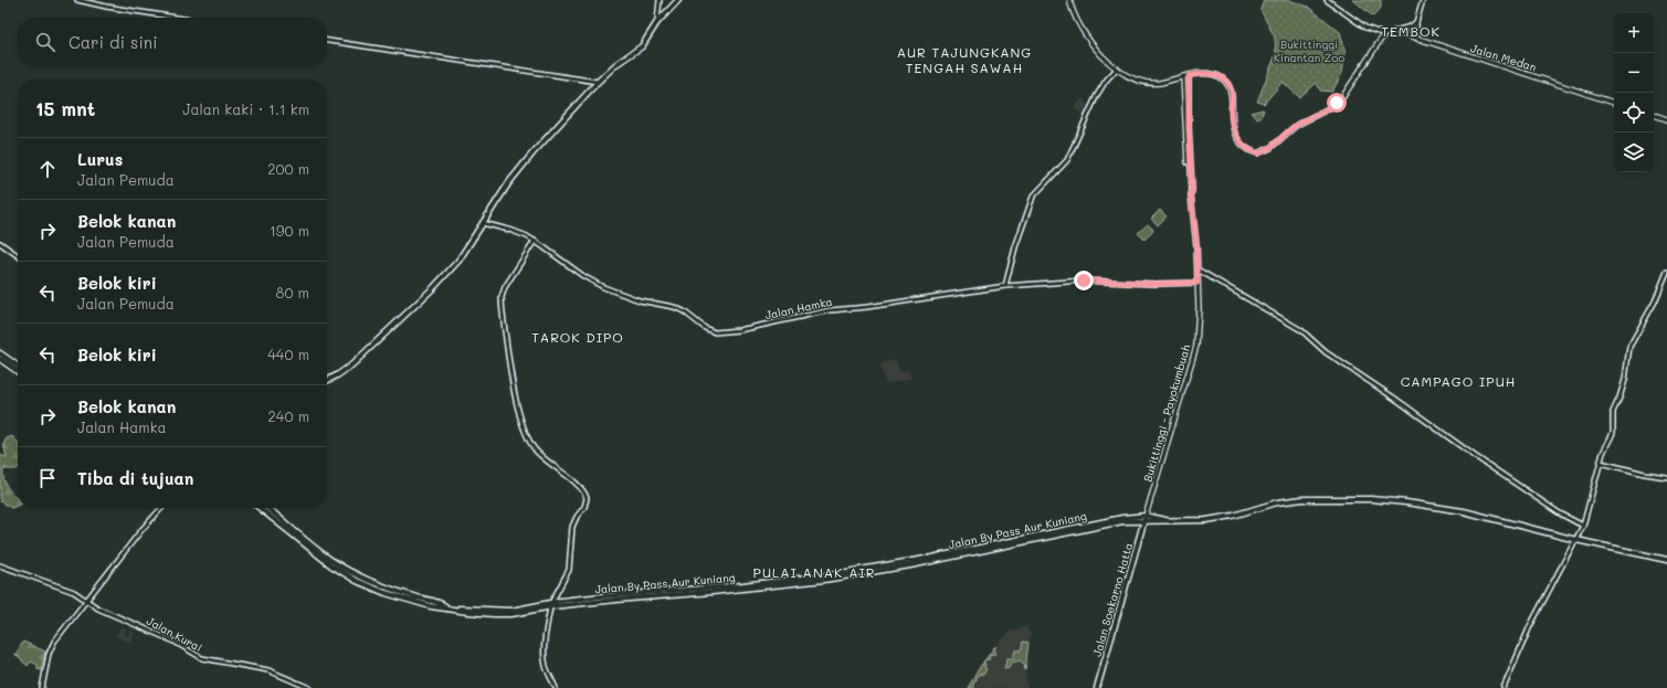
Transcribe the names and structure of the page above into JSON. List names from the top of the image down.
{
  "streets": {
    "highway": ["Jalan By Pass Aur Kuniang", "Jalan Soekarno Hatta"],
    "main road": ["Jalan Medan", "Bukittinggi - Payokumbuah"],
    "street": ["Jalan Hamka", "Jalan Kurai"]
  },
  "crossings": [
    ["Jalan Hamka", "Bukittinggi - Payokumbuah"],
    ["Bukittinggi - Payokumbuah", "Jalan By Pass Aur Kuniang"],
    ["Bukittinggi - Payokumbuah", "Jalan Soekarno Hatta"],
    ["Jalan By Pass Aur Kuniang", "Jalan Soekarno Hatta"]
  ],
  "districts": [
    "TEMBOK",
    "AUR TAJUNGKANG TENGAH SAWAH",
    "TAROK DIPO",
    "CAMPAGO IPUH",
    "PULAI ANAK AIR"
  ],
  "parks": ["Bukittinggi Kinantan Zoo"],
  "page": {
    "map_buttons": ["+", "−"],
    "search": "Cari di sini",
    "heading": ["15 mnt", "Jalan kaki · 1.1 km"],
    "list": [
      ["Lurus", "Jalan Pemuda", "200 m"],
      ["Belok kanan", "Jalan Pemuda", "190 m"],
      ["Belok kiri", "Jalan Pemuda", "80 m"],
      ["Belok kiri", "440 m"],
      ["Belok kanan", "Jalan Hamka", "240 m"],
      "Tiba di tujuan"
    ]
  }
}
